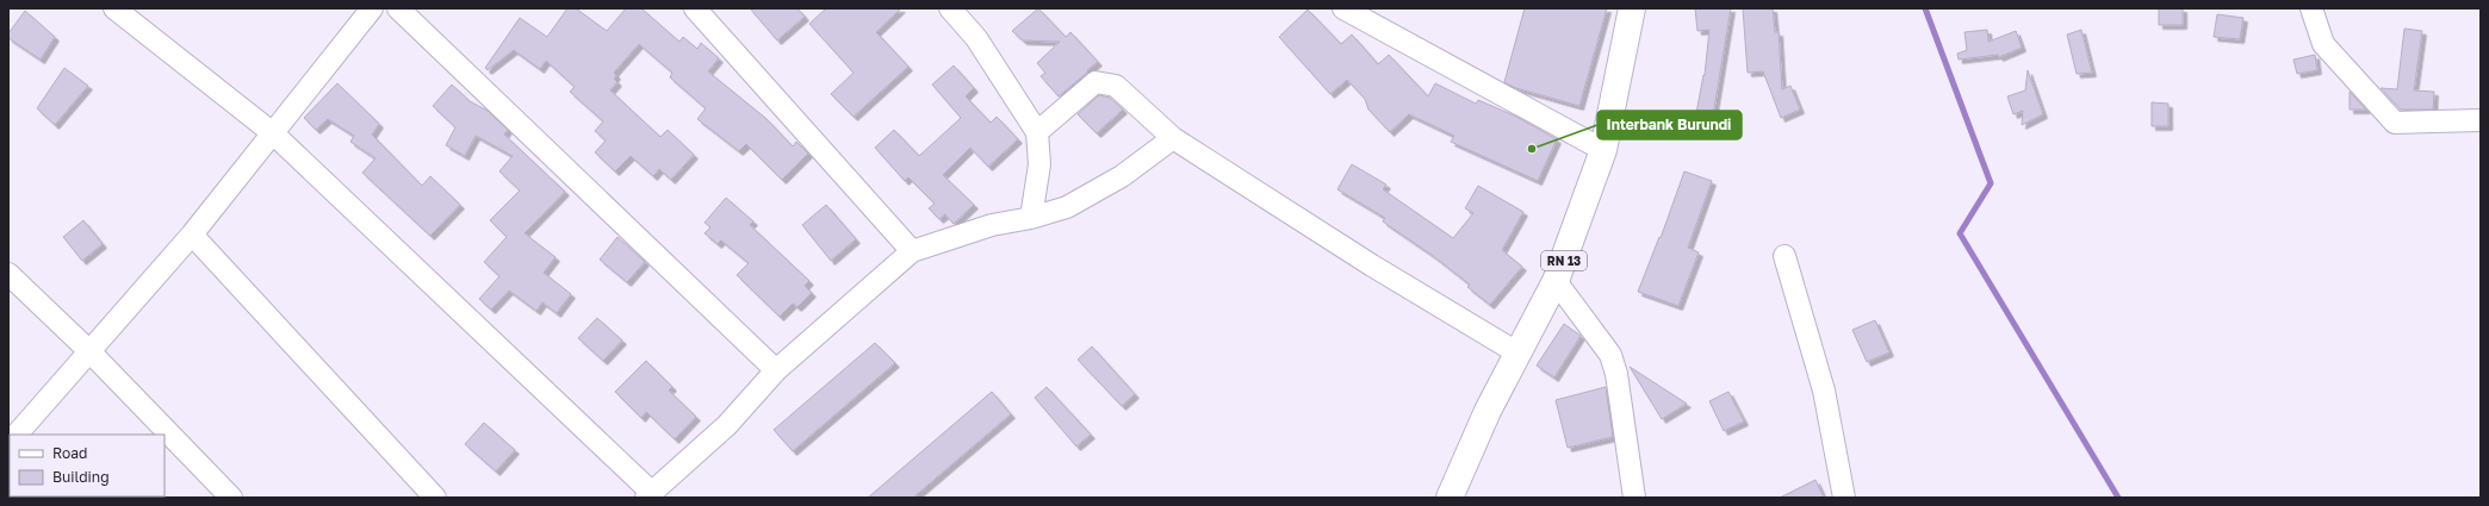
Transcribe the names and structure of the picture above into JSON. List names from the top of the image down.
{
  "streets": {
    "main road": ["RN 13"]
  },
  "places": ["Interbank Burundi"],
  "legend": ["Road", "Building"]
}
